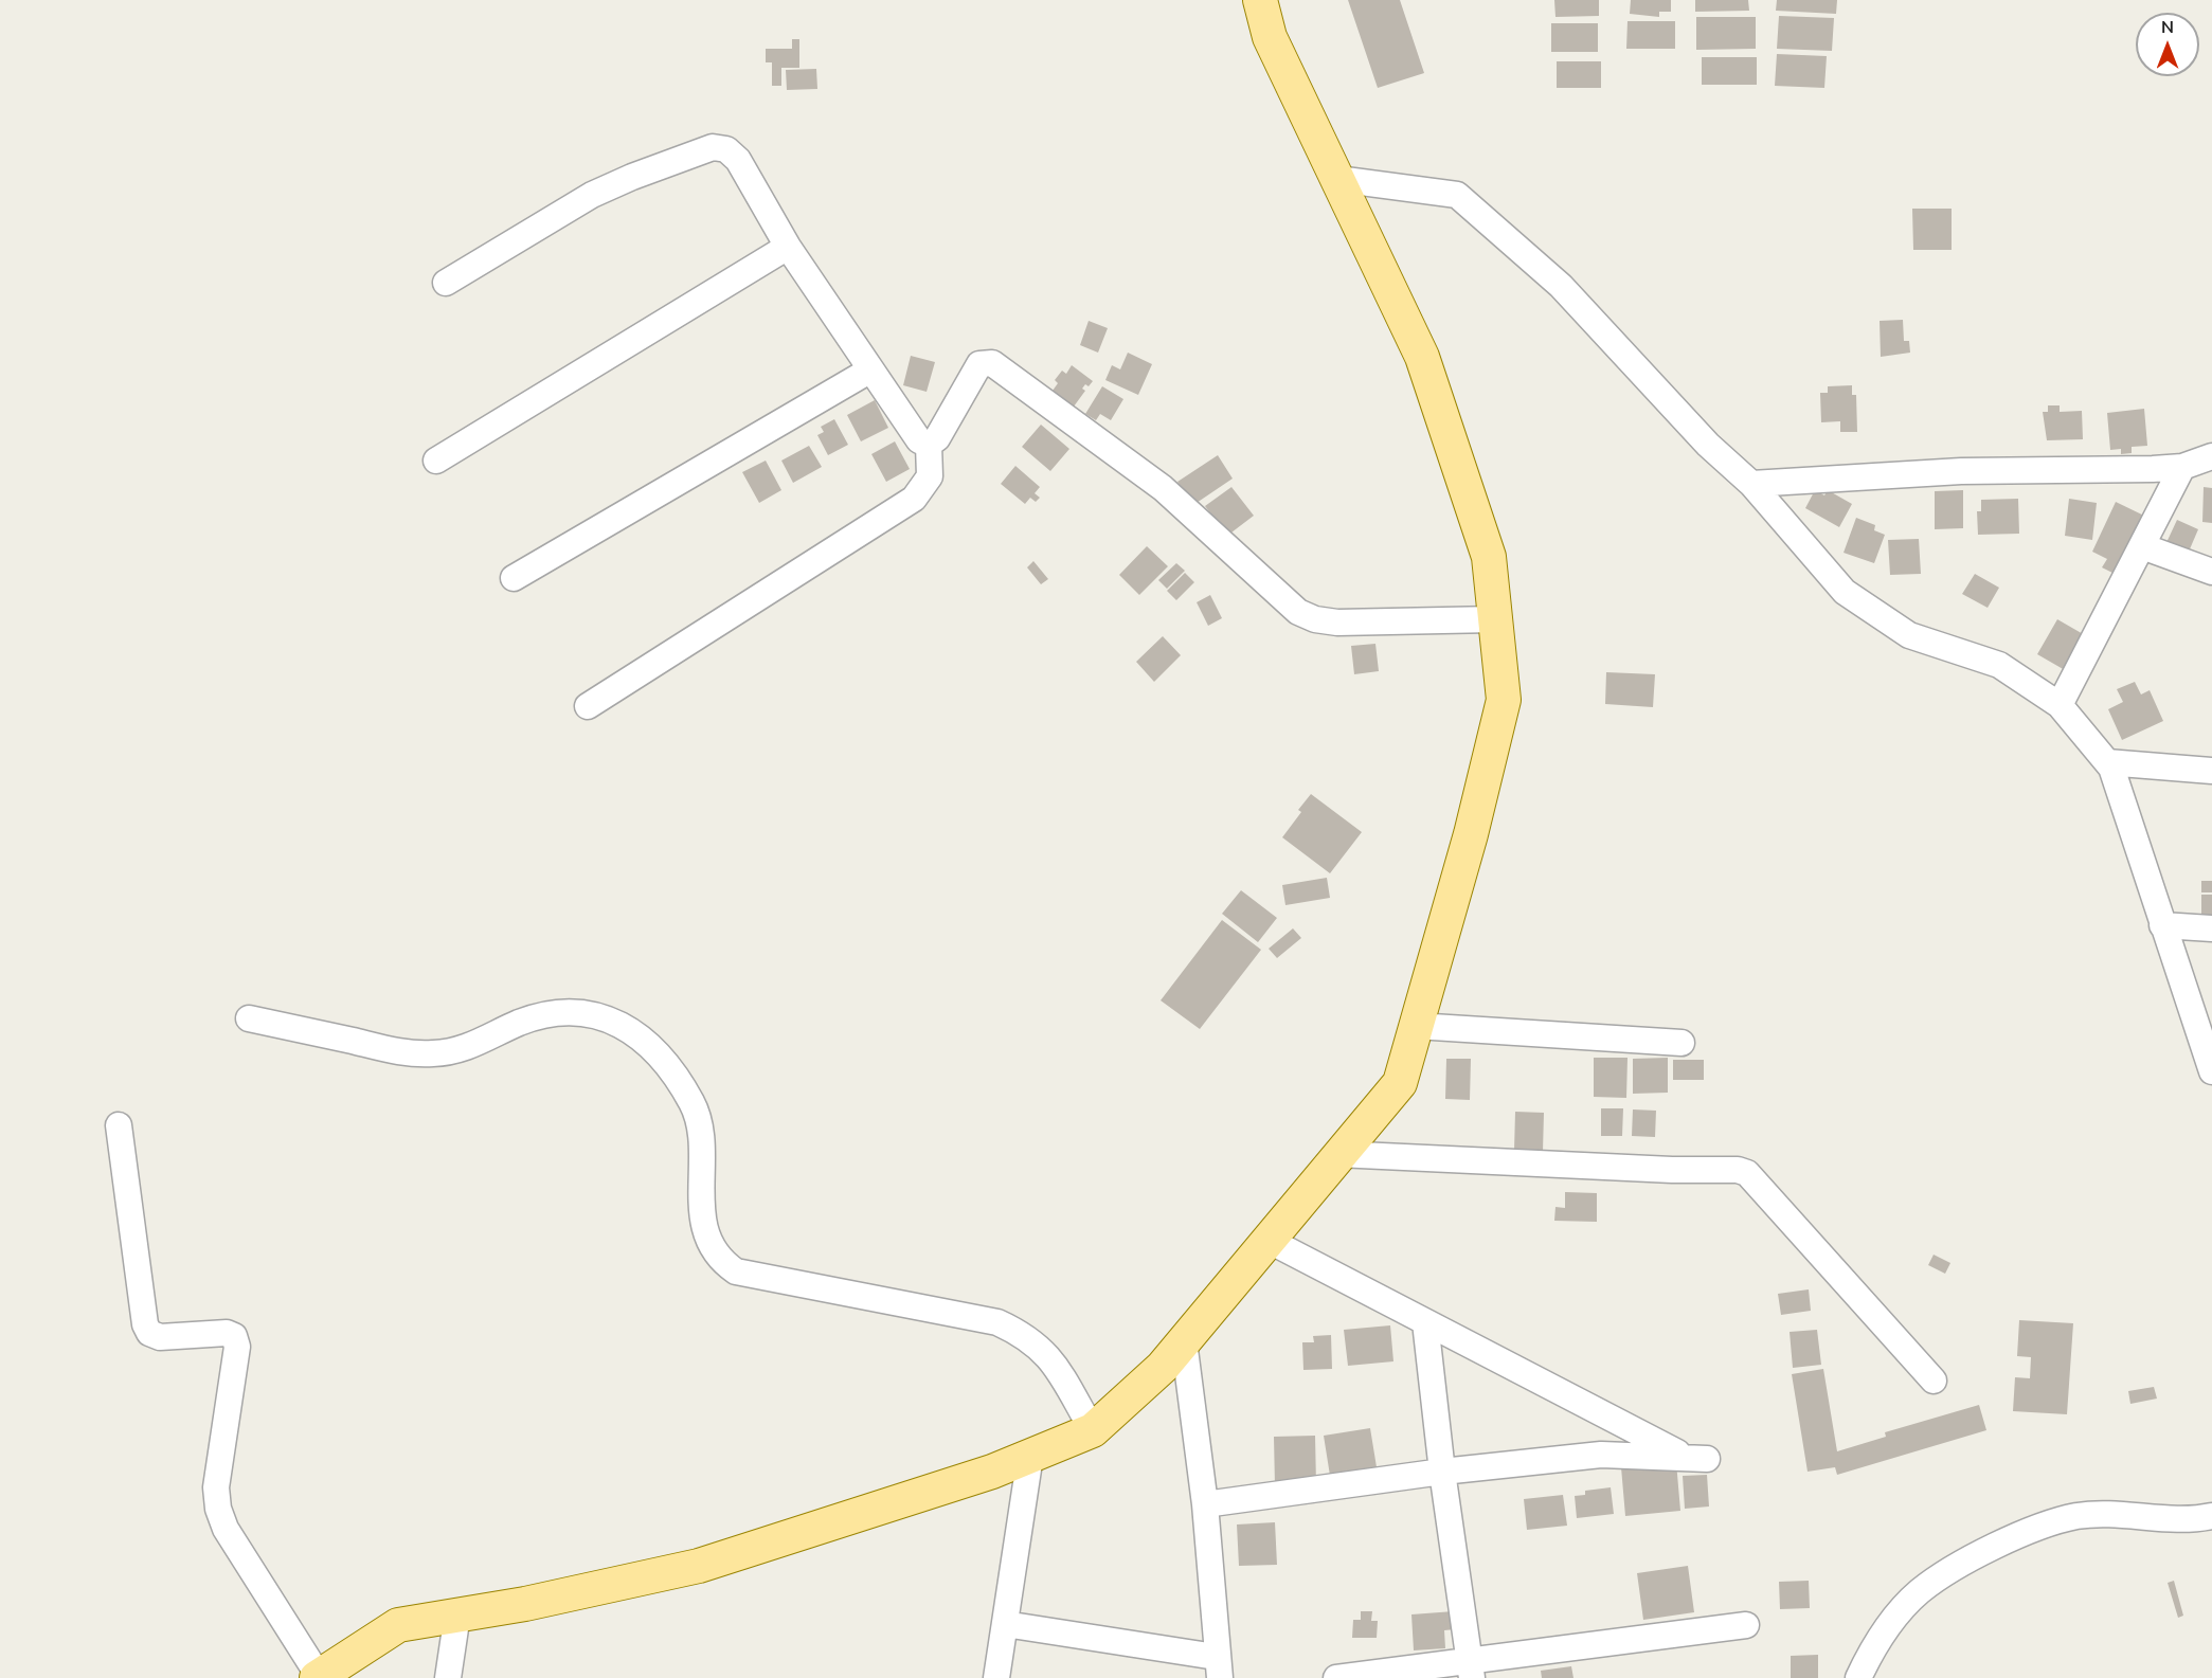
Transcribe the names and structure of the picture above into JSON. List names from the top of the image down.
{
  "north": "top"
}
